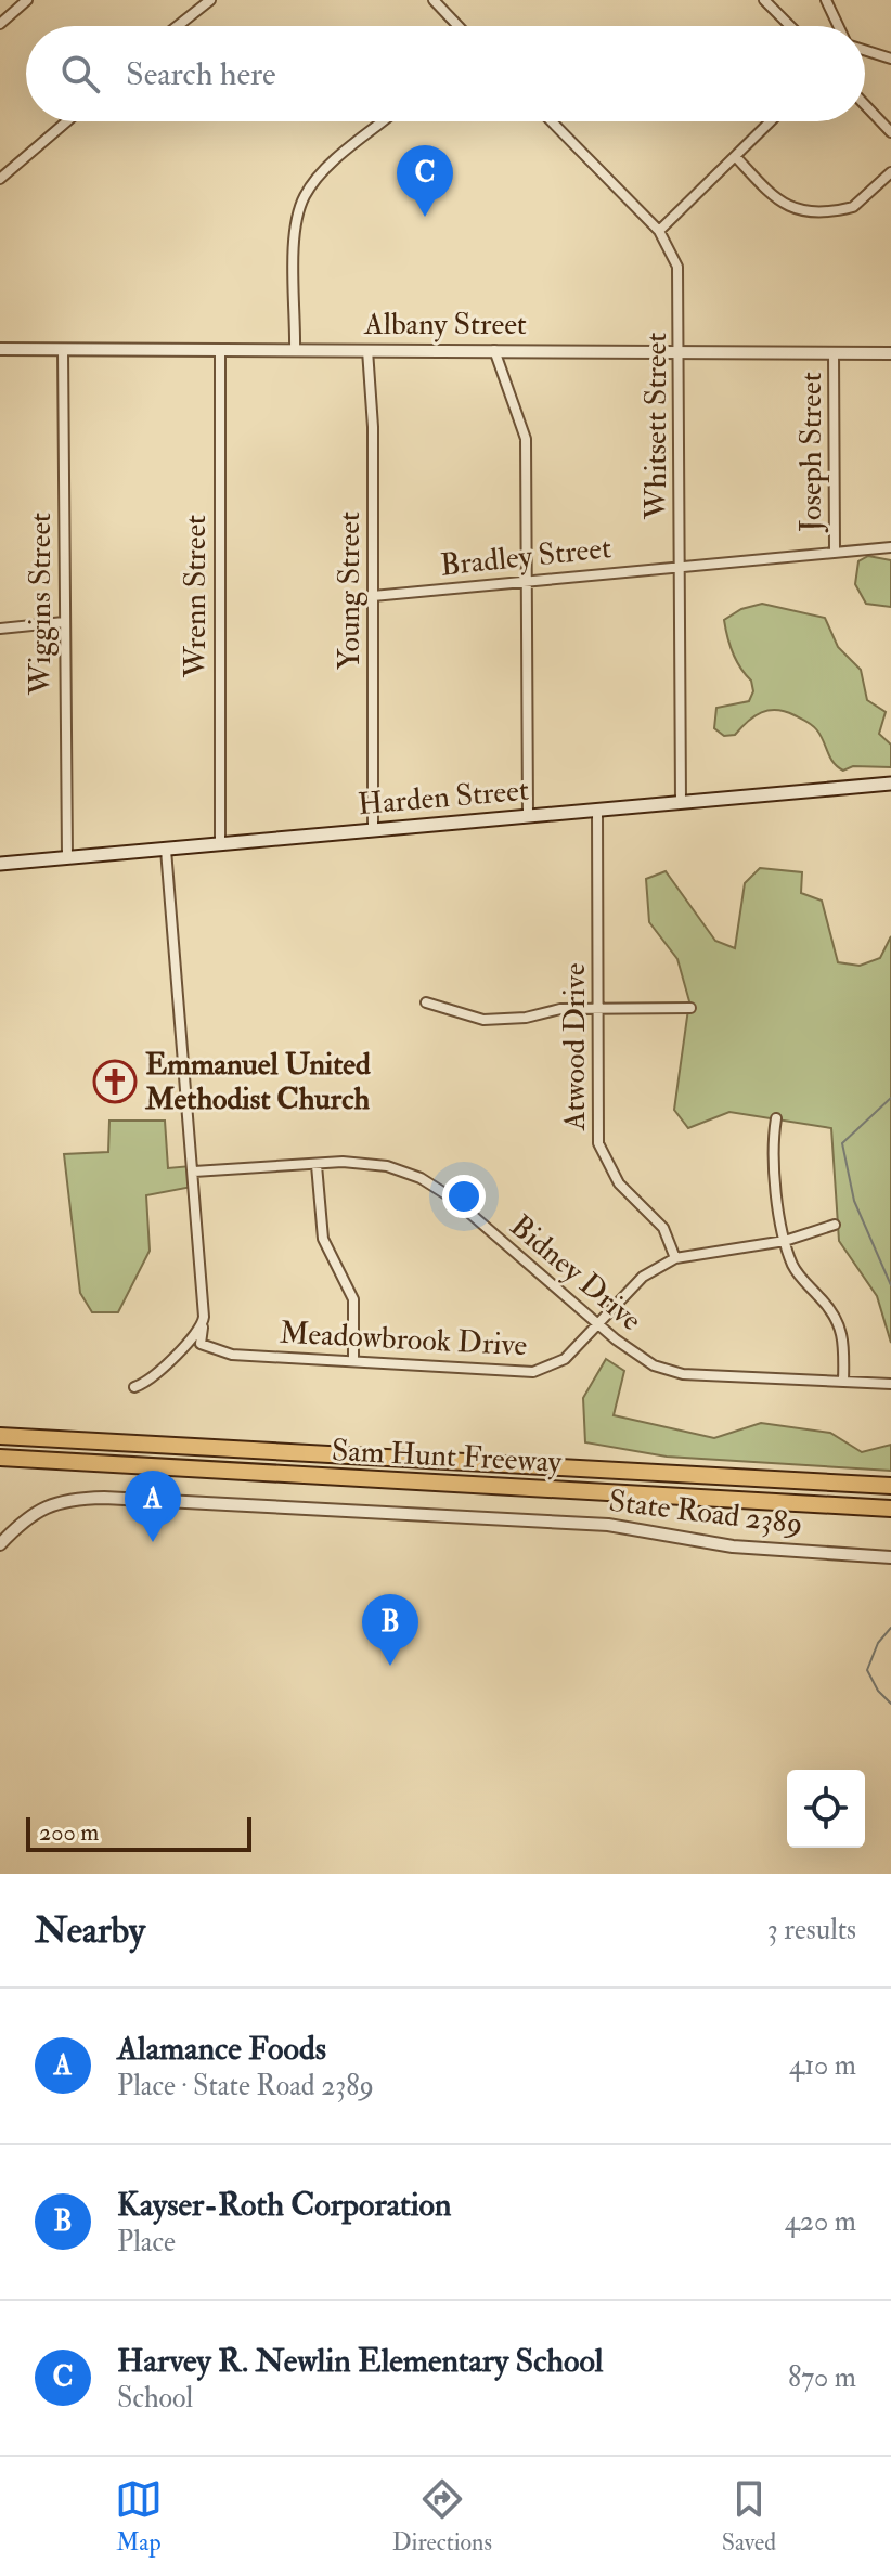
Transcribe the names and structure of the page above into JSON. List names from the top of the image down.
{
  "streets": {
    "highway": ["Sam Hunt Freeway"],
    "main road": ["Harden Street"],
    "street": [
      "Albany Street",
      "Whitsett Street",
      "Joseph Street",
      "Bradley Street",
      "Young Street",
      "Wrenn Street",
      "Wiggins Street",
      "Atwood Drive",
      "Bidney Drive",
      "Meadowbrook Drive",
      "State Road 2389"
    ]
  },
  "crossings": [
    ["Albany Street", "Whitsett Street"],
    ["Albany Street", "Joseph Street"],
    ["Albany Street", "Young Street"],
    ["Albany Street", "Wrenn Street"],
    ["Albany Street", "Wiggins Street"],
    ["Whitsett Street", "Bradley Street"],
    ["Whitsett Street", "Harden Street"],
    ["Joseph Street", "Bradley Street"],
    ["Bradley Street", "Young Street"],
    ["Young Street", "Harden Street"],
    ["Wrenn Street", "Harden Street"],
    ["Wiggins Street", "Harden Street"],
    ["Harden Street", "Atwood Drive"],
    ["Atwood Drive", "Meadowbrook Drive"],
    ["Bidney Drive", "Meadowbrook Drive"]
  ],
  "places": {
    "church": ["Emmanuel United Methodist Church"]
  },
  "scale_bar": "200 m",
  "page": {
    "search": "Search here",
    "pins": ["C", "A", "B"],
    "scale": "200 m",
    "heading": ["Nearby", "3 results"],
    "list": [
      {
        "mark": "A",
        "name": "Alamance Foods",
        "note": "Place · State Road 2389",
        "value": "410 m"
      },
      {
        "mark": "B",
        "name": "Kayser-Roth Corporation",
        "note": "Place",
        "value": "420 m"
      },
      {
        "mark": "C",
        "name": "Harvey R. Newlin Elementary School",
        "note": "School",
        "value": "870 m"
      }
    ],
    "nav": ["Map", "Directions", "Saved"]
  }
}
